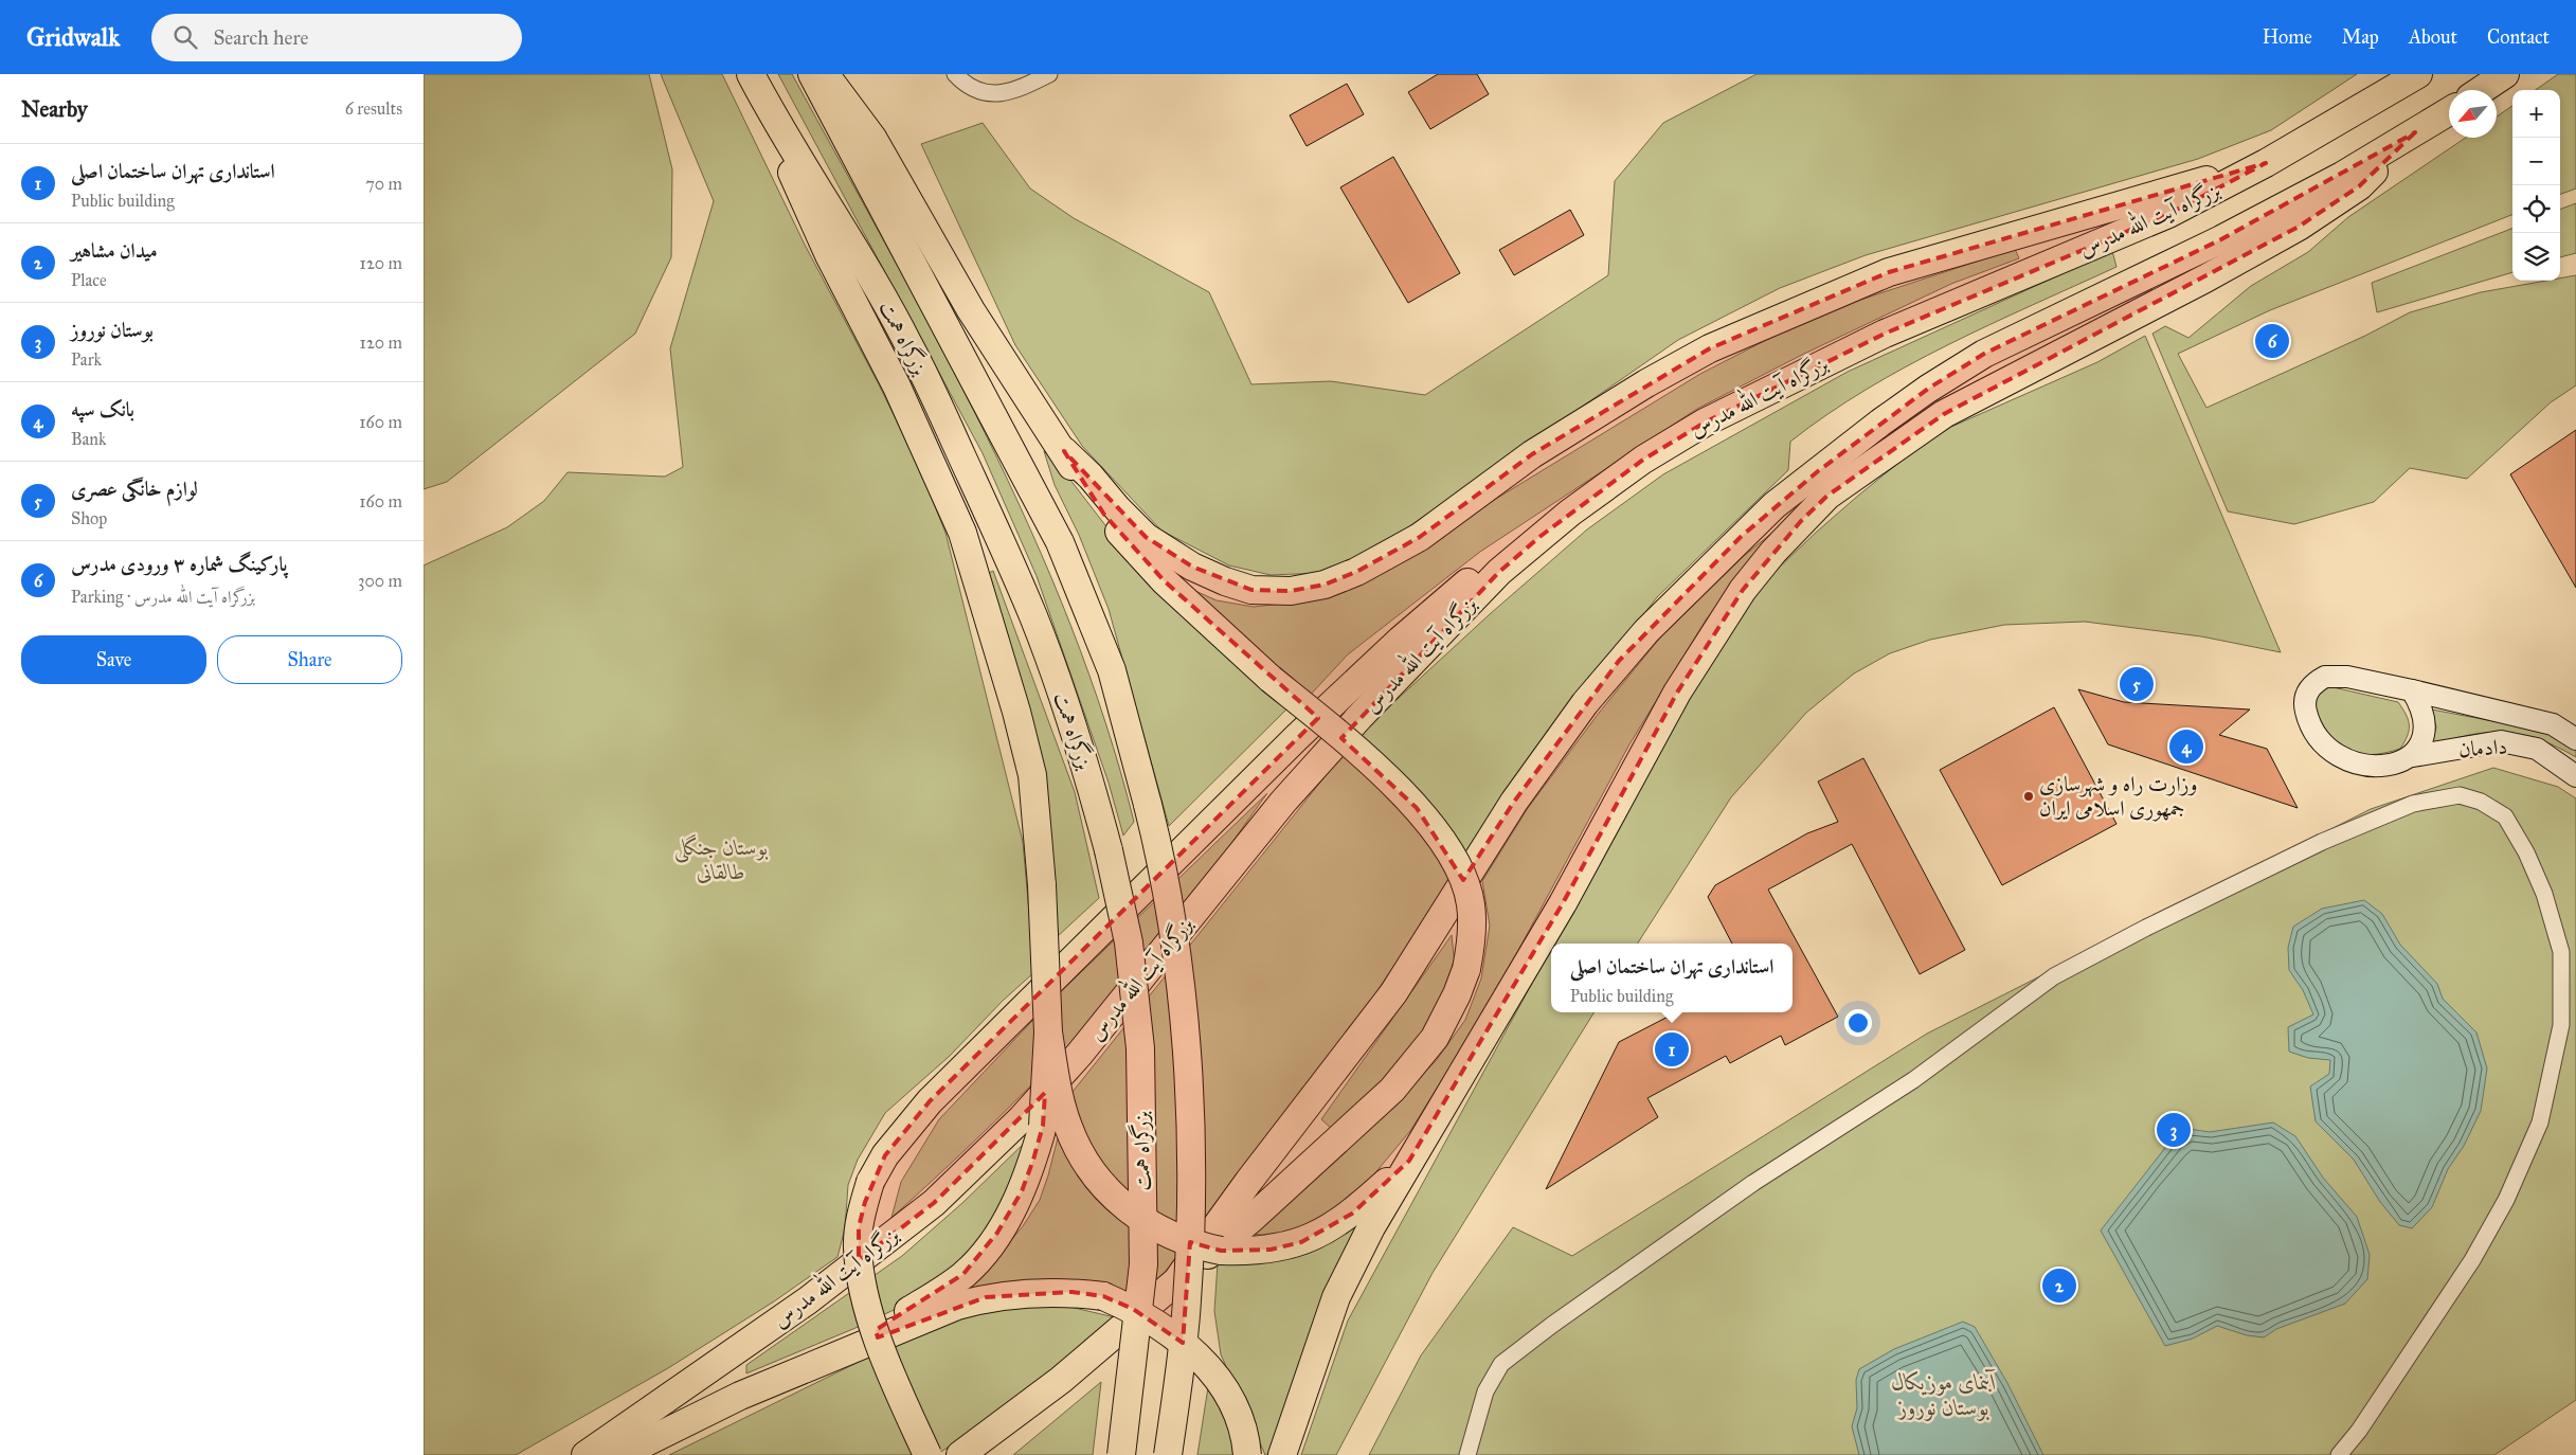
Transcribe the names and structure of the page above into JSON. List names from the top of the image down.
{
  "streets": {
    "highway": ["بزرگراه آیت الله مدرس", "بزرگراه همت"],
    "street": ["دادمان"]
  },
  "water": ["آبنمای موزیکال بوستان نوروز"],
  "parks": ["بوستان جنگلی طالقانی"],
  "places": ["وزارت راه و شهرسازی جمهوری اسلامی ایران"],
  "north": "bottom left",
  "page": {
    "header": "Gridwalk",
    "search": "Search here",
    "nav": [
      "Home",
      "Map",
      "About",
      "Contact"
    ],
    "heading": ["Nearby", "6 results"],
    "map_buttons": ["+", "−"],
    "list": [
      {
        "mark": "1",
        "name": "استانداری تهران ساختمان اصلی",
        "note": "Public building",
        "value": "70 m"
      },
      {
        "mark": "2",
        "name": "میدان مشاهیر",
        "note": "Place",
        "value": "120 m"
      },
      {
        "mark": "3",
        "name": "بوستان نوروز",
        "note": "Park",
        "value": "120 m"
      },
      {
        "mark": "4",
        "name": "بانک سپه",
        "note": "Bank",
        "value": "160 m"
      },
      {
        "mark": "5",
        "name": "لوازم خانگی عصری",
        "note": "Shop",
        "value": "160 m"
      },
      {
        "mark": "6",
        "name": "پارکینگ شماره ۳ ورودی مدرس",
        "note": "Parking · بزرگراه آیت الله مدرس",
        "value": "300 m"
      }
    ],
    "pins": [
      "6",
      "5",
      "4",
      "1",
      "3",
      "2"
    ],
    "buttons": ["Save", "Share"],
    "popup": ["استانداری تهران ساختمان اصلی", "Public building"]
  }
}
